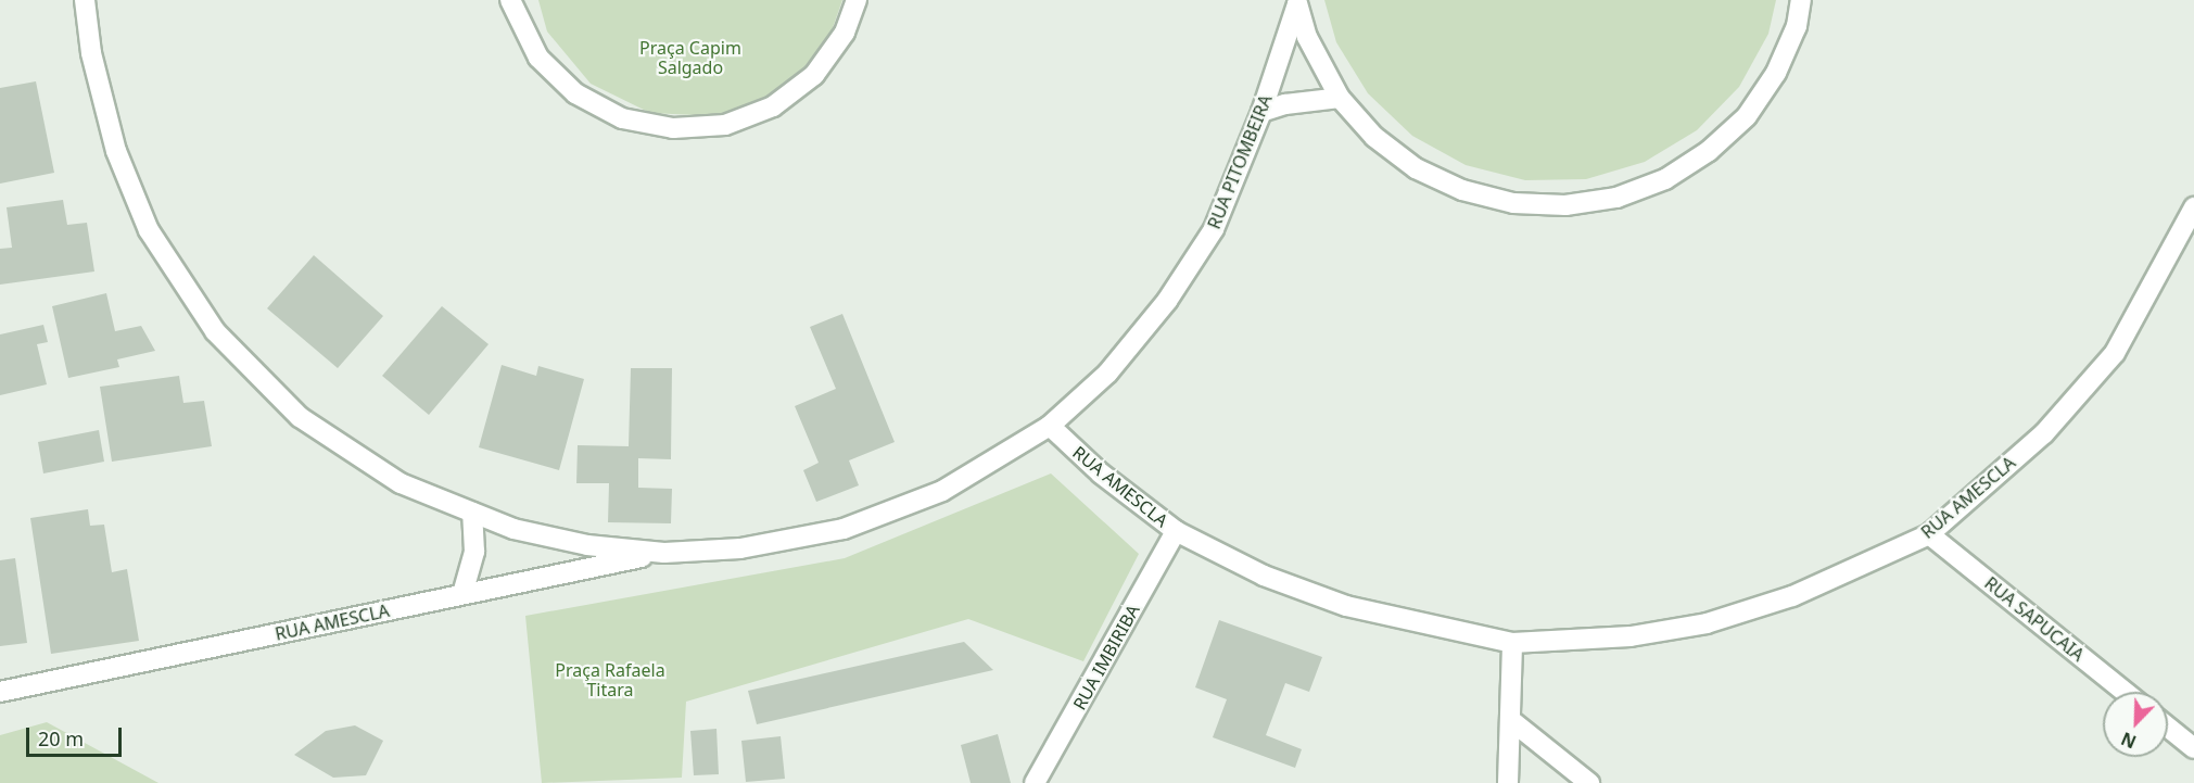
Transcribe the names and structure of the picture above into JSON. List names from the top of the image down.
{
  "streets": {
    "street": [
      "RUA PITOMBEIRA",
      "RUA AMESCLA",
      "RUA SAPUCAIA",
      "RUA IMBIRIBA"
    ]
  },
  "crossings": [
    ["RUA PITOMBEIRA", "RUA AMESCLA"],
    ["RUA AMESCLA", "RUA SAPUCAIA"],
    ["RUA AMESCLA", "RUA IMBIRIBA"]
  ],
  "parks": ["Praça Capim Salgado", "Praça Rafaela Titara"],
  "scale_bar": "20 m",
  "north": "bottom left"
}
